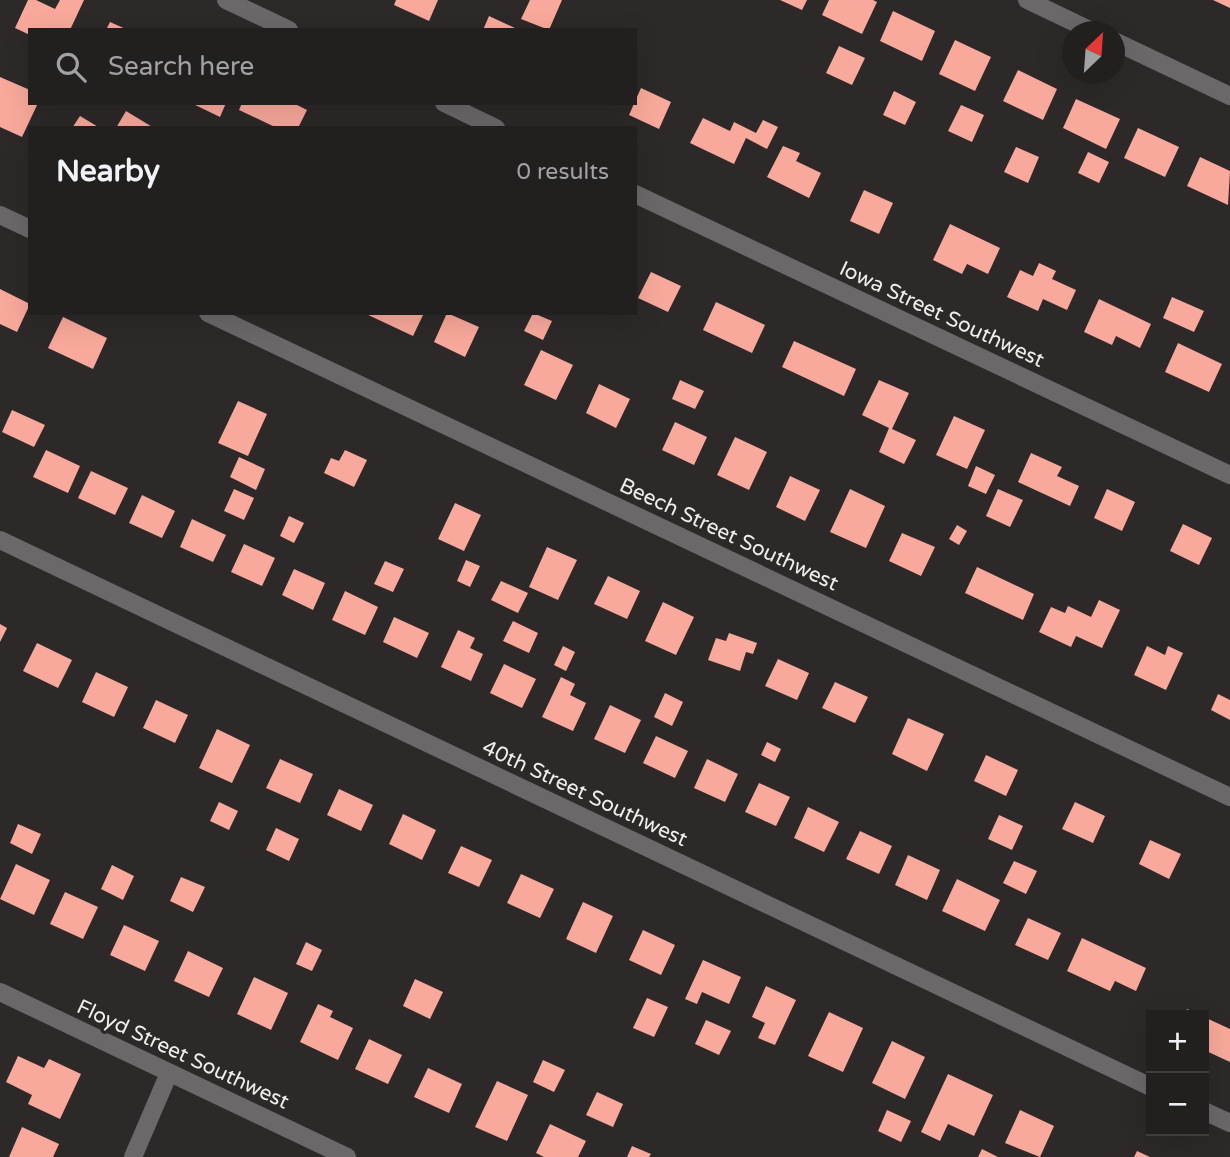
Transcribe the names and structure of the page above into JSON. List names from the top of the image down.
{
  "streets": {
    "street": [
      "Iowa Street Southwest",
      "Beech Street Southwest",
      "40th Street Southwest",
      "Floyd Street Southwest"
    ]
  },
  "north": "top right",
  "page": {
    "search": "Search here",
    "heading": ["Nearby", "0 results"],
    "map_buttons": ["+", "−"]
  }
}
